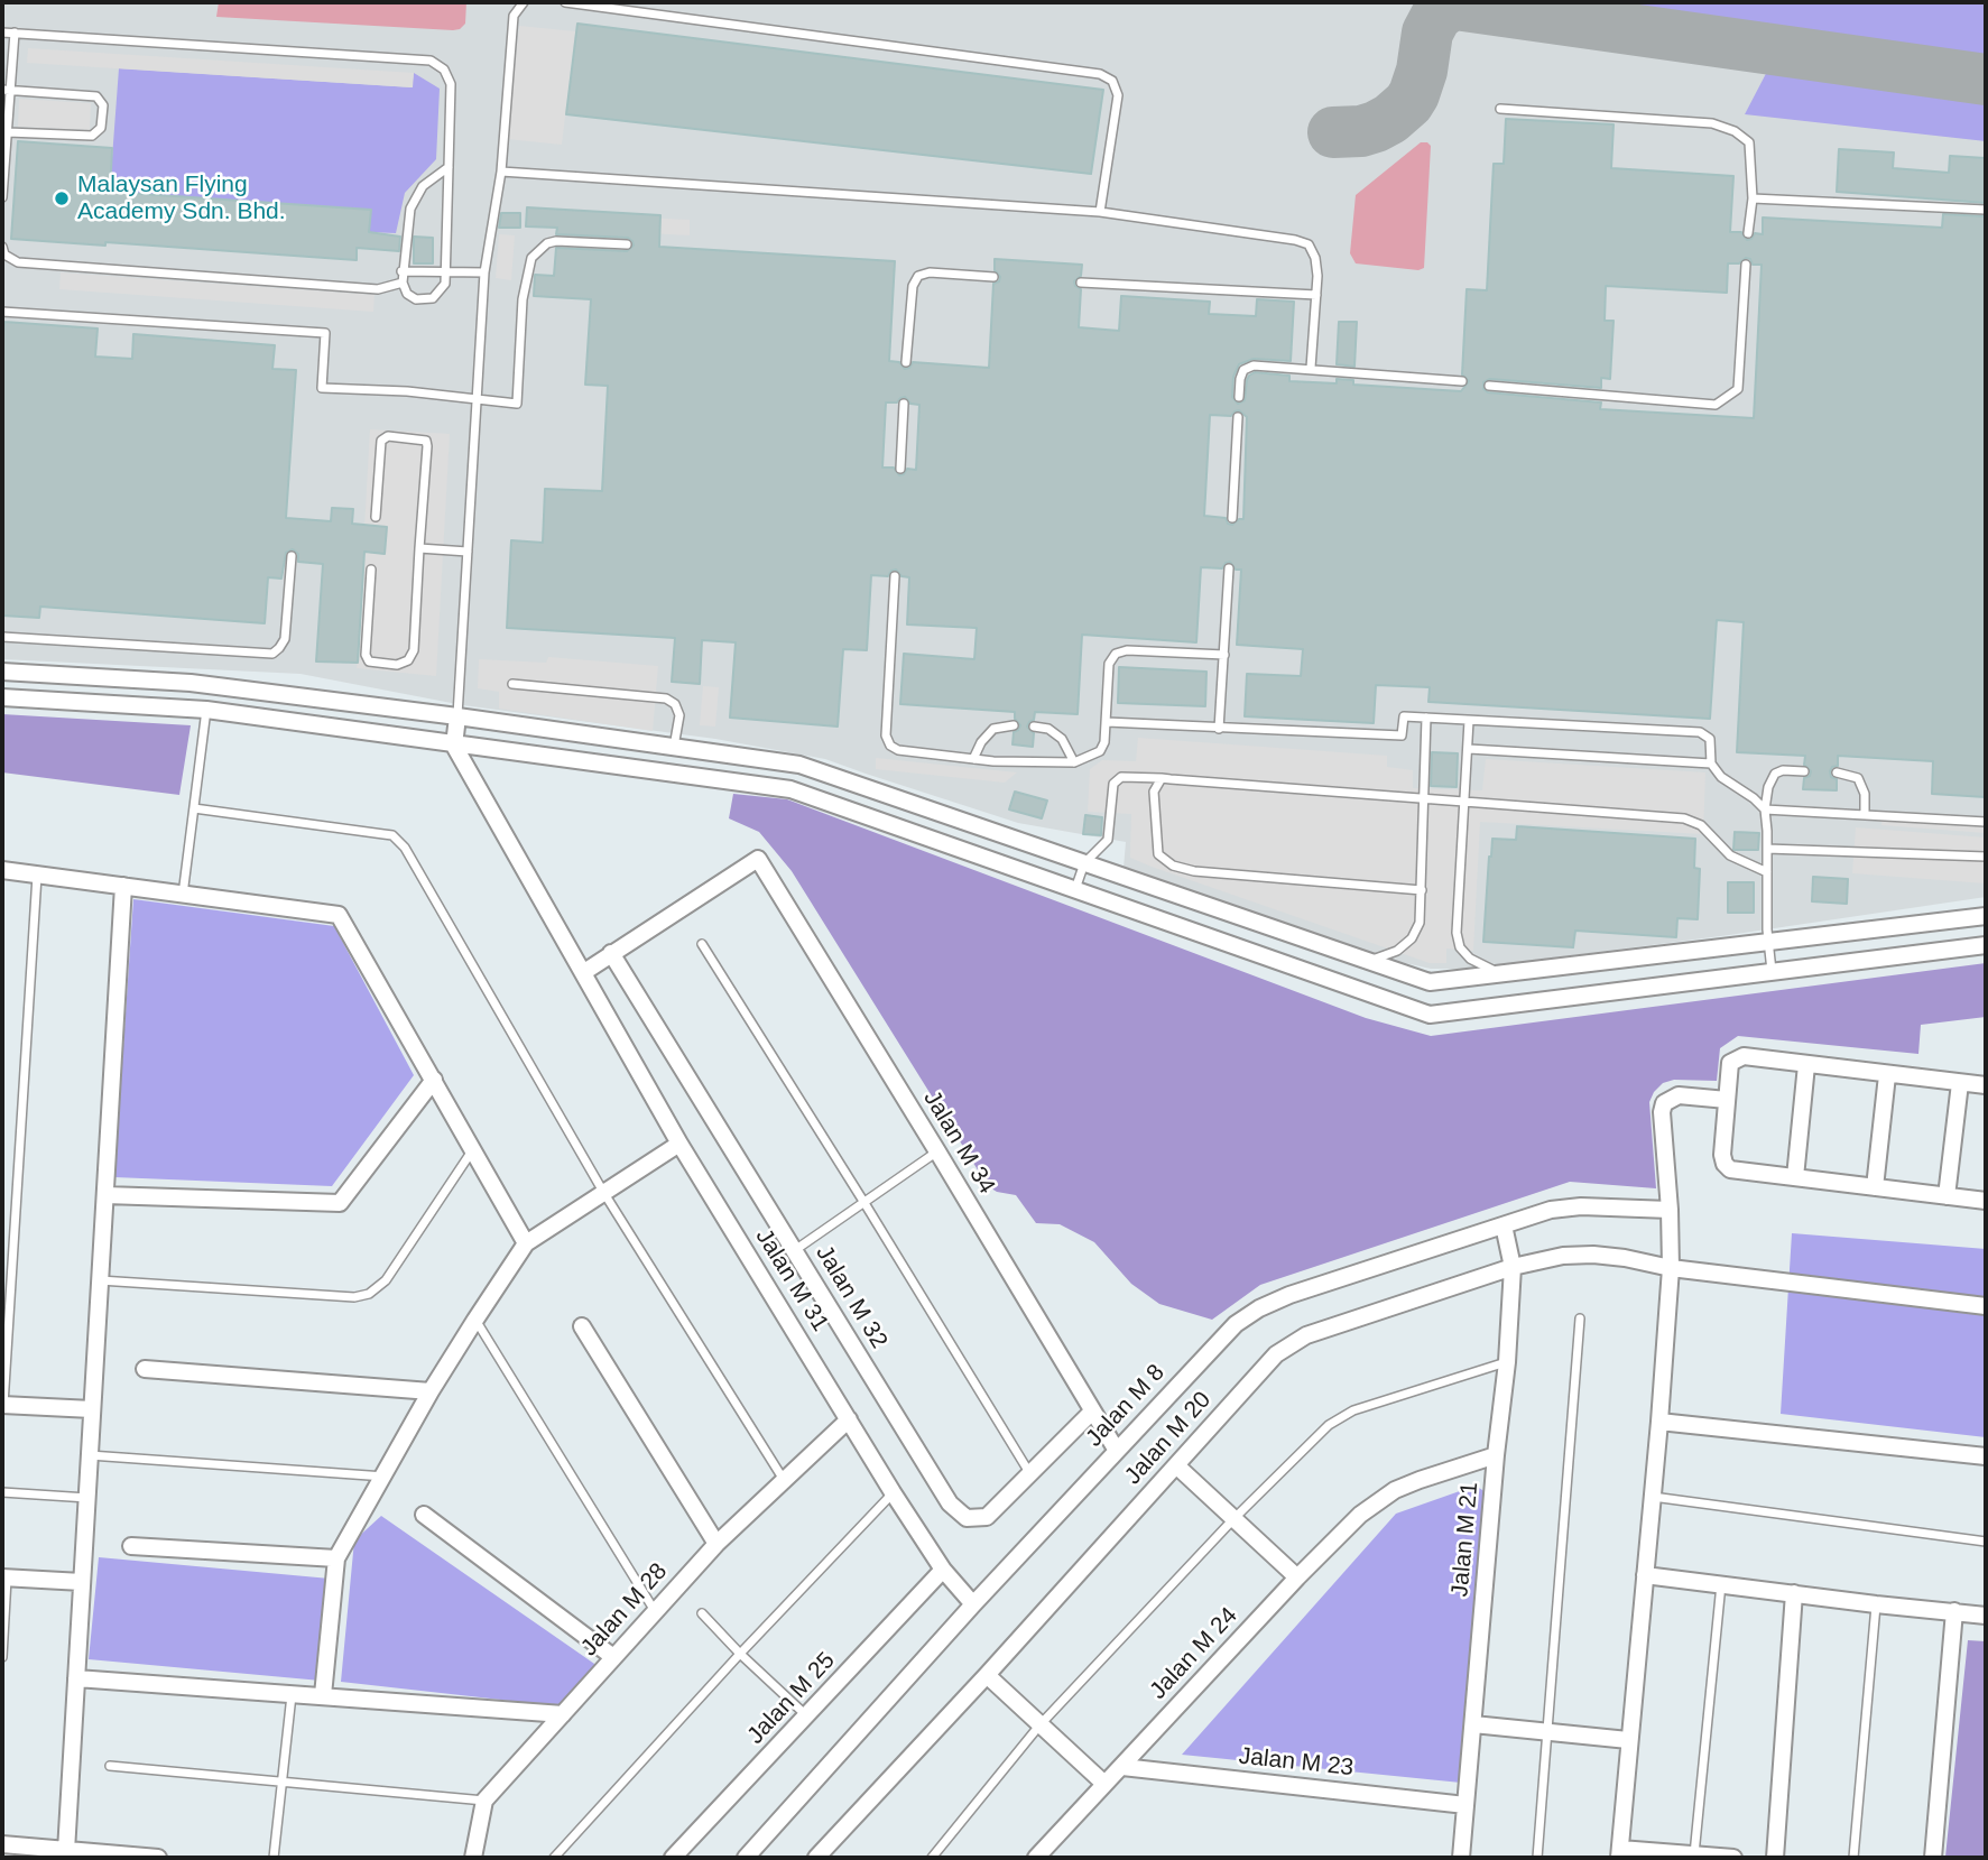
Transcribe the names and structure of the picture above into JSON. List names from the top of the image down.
{
  "streets": {
    "street": [
      "Jalan M 34",
      "Jalan M 31",
      "Jalan M 32",
      "Jalan M 8",
      "Jalan M 20",
      "Jalan M 21",
      "Jalan M 28",
      "Jalan M 24",
      "Jalan M 25",
      "Jalan M 23"
    ]
  },
  "crossings": [
    ["Jalan M 34", "Jalan M 32"],
    ["Jalan M 34", "Jalan M 8"],
    ["Jalan M 31", "Jalan M 8"],
    ["Jalan M 31", "Jalan M 28"],
    ["Jalan M 31", "Jalan M 25"],
    ["Jalan M 8", "Jalan M 21"],
    ["Jalan M 20", "Jalan M 21"],
    ["Jalan M 21", "Jalan M 24"],
    ["Jalan M 21", "Jalan M 23"],
    ["Jalan M 24", "Jalan M 23"]
  ],
  "places": ["Malaysan Flying Academy Sdn. Bhd."]
}
